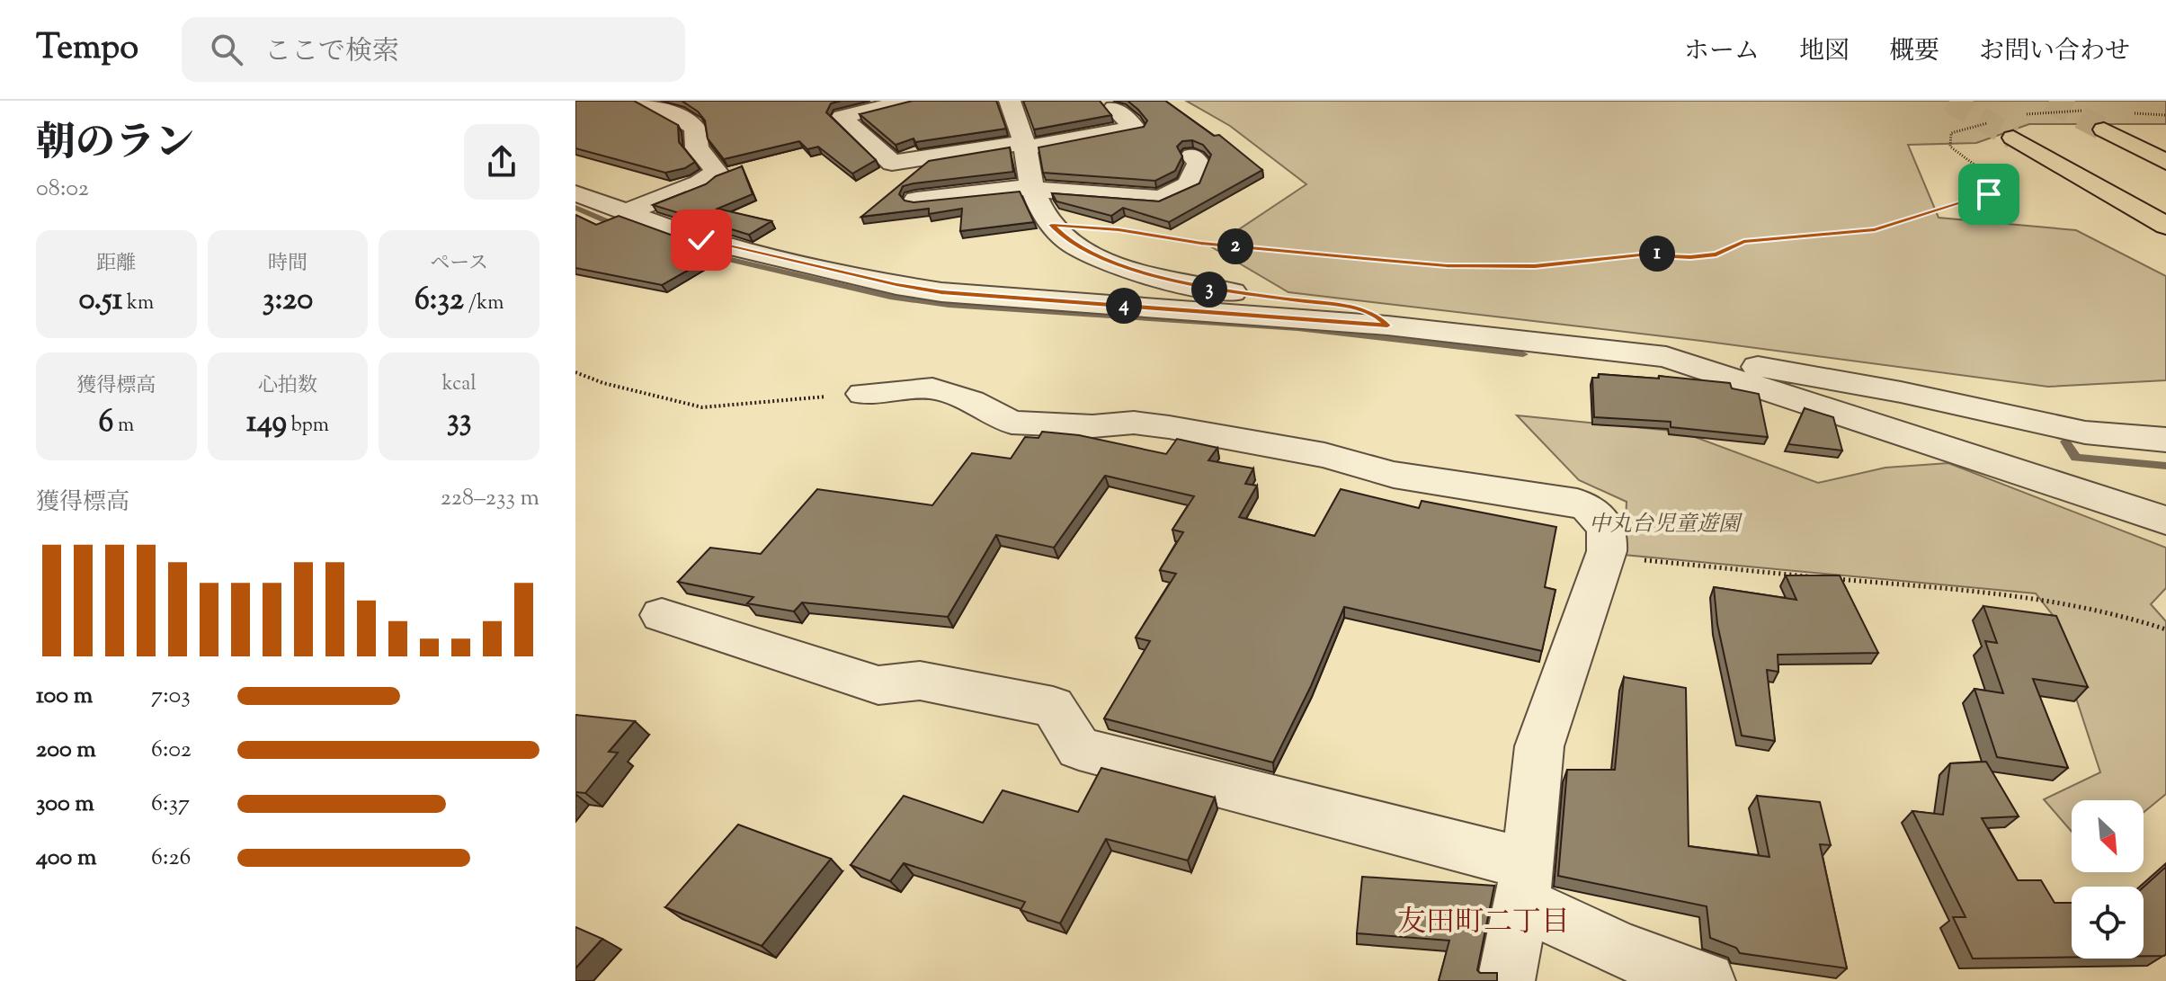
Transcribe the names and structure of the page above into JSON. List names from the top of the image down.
{
  "districts": ["友田町二丁目"],
  "parks": ["中丸台児童遊園"],
  "north": "bottom right",
  "page": {
    "header": "Tempo",
    "search": "ここで検索",
    "nav": [
      "ホーム",
      "地図",
      "概要",
      "お問い合わせ"
    ],
    "heading": ["朝のラン", "08:02"],
    "stats": [
      ["距離", "0.51 km"],
      ["時間", "3:20"],
      ["ペース", "6:32 /km"],
      ["獲得標高", "6 m"],
      ["心拍数", "149 bpm"],
      ["kcal", "33"]
    ],
    "pins": [
      "2",
      "1",
      "3",
      "4"
    ],
    "chart": ["獲得標高", "228–233 m"],
    "list": [
      {
        "name": "100 m",
        "note": "7:03"
      },
      {
        "name": "200 m",
        "note": "6:02"
      },
      {
        "name": "300 m",
        "note": "6:37"
      },
      {
        "name": "400 m",
        "note": "6:26"
      }
    ]
  }
}
